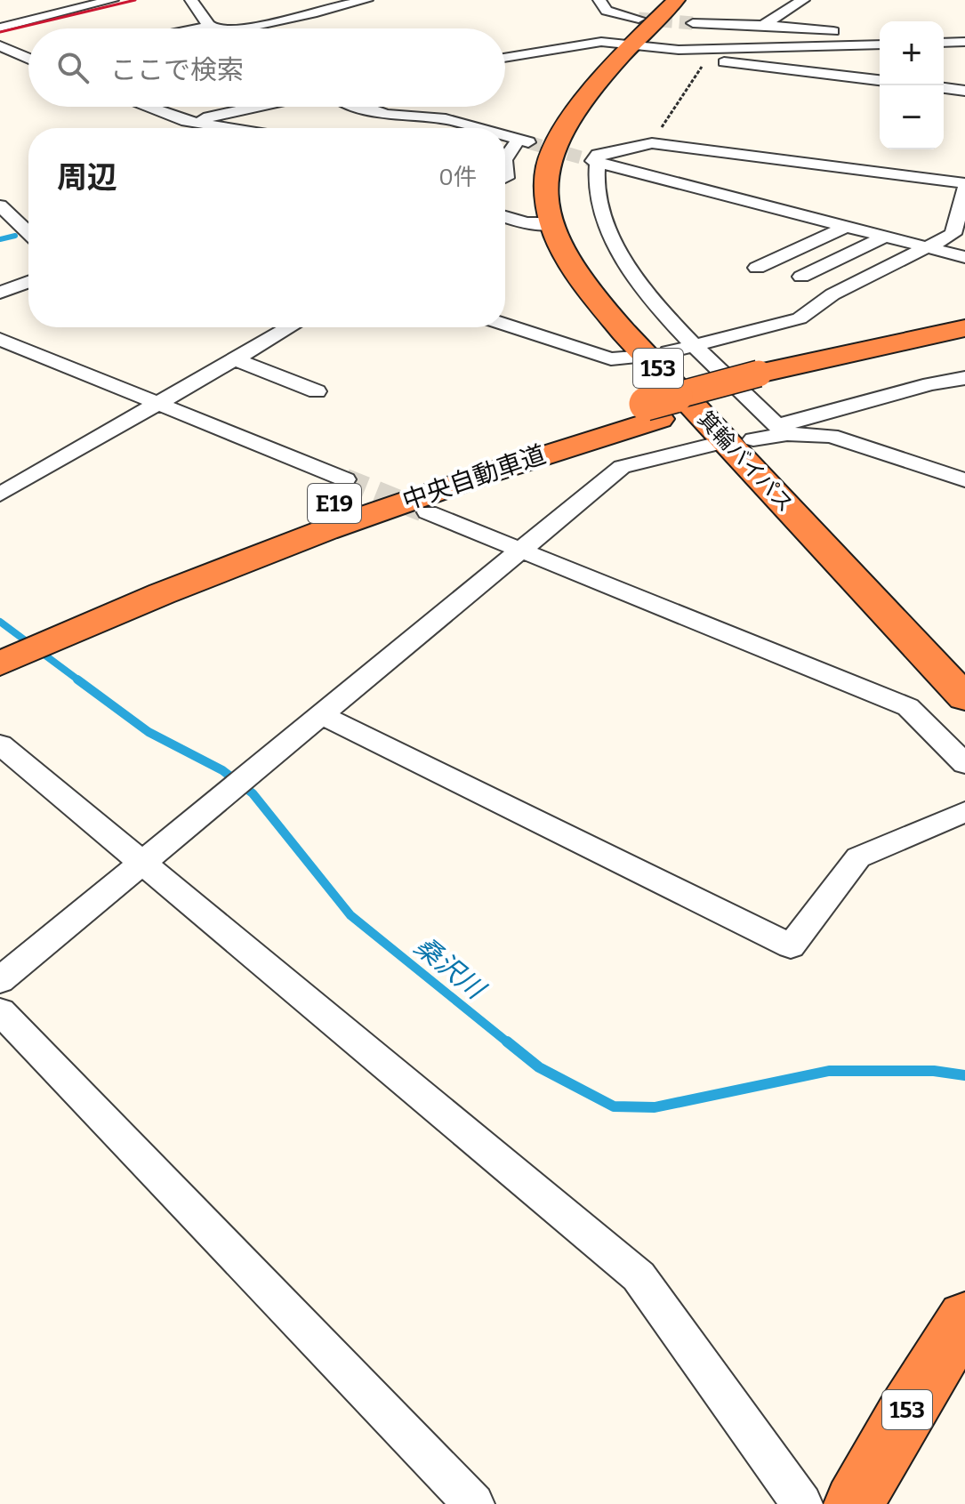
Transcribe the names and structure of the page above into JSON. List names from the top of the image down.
{
  "streets": {
    "highway": [
      "153",
      "箕輪バイパス",
      "中央自動車道",
      "E19"
    ]
  },
  "water": ["桑沢川"],
  "page": {
    "map_buttons": ["+", "−"],
    "search": "ここで検索",
    "heading": ["周辺", "0件"]
  }
}
